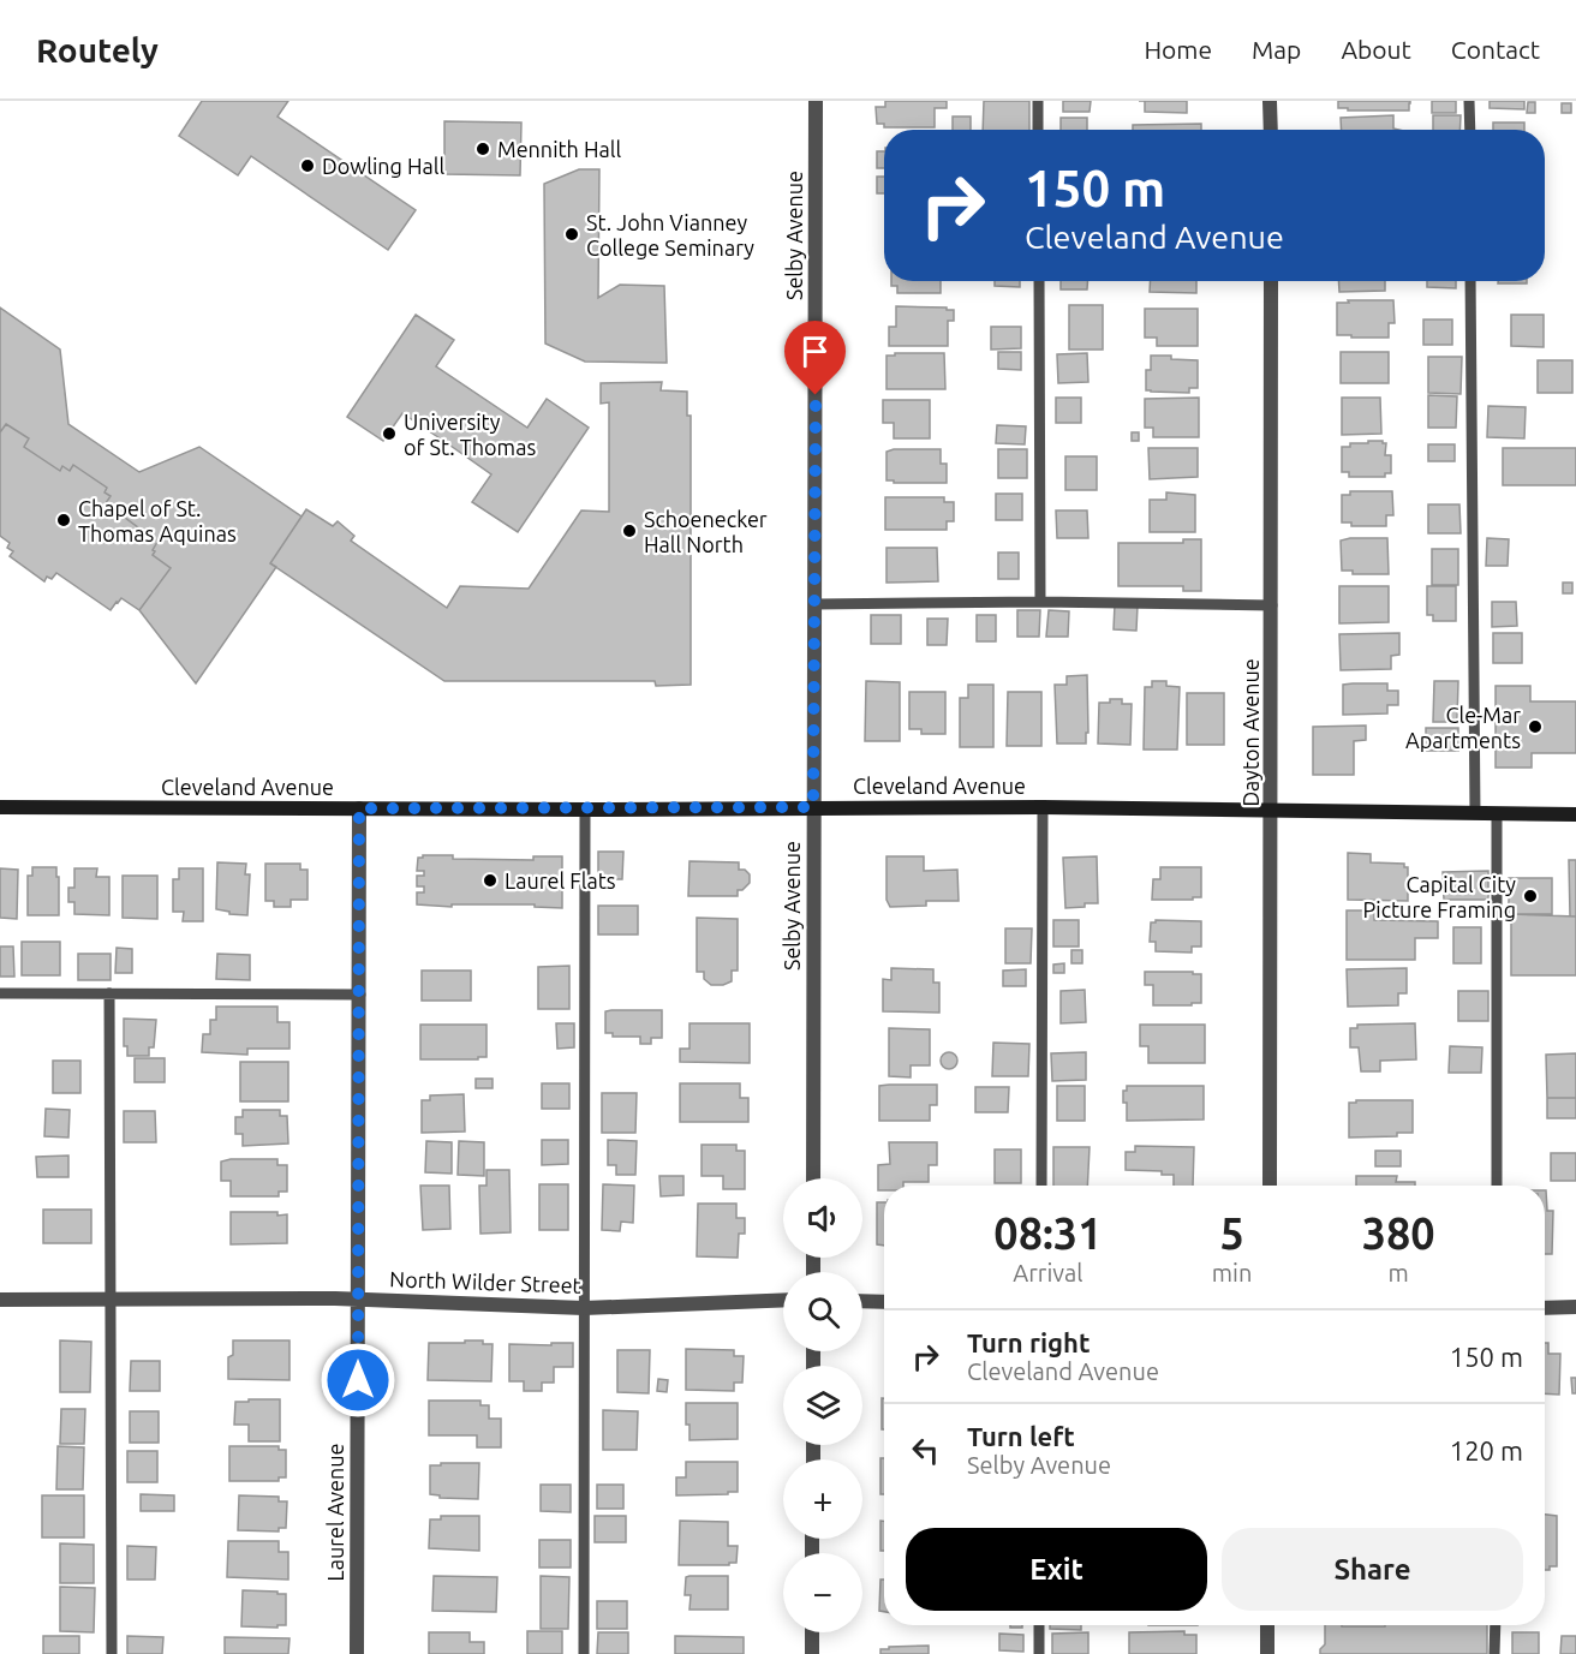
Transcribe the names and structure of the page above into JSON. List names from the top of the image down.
{
  "streets": {
    "street": [
      "Selby Avenue",
      "Dayton Avenue",
      "Cleveland Avenue",
      "North Wilder Street",
      "Laurel Avenue"
    ]
  },
  "crossings": [
    ["Selby Avenue", "Cleveland Avenue"],
    ["Dayton Avenue", "Cleveland Avenue"],
    ["Cleveland Avenue", "Laurel Avenue"],
    ["North Wilder Street", "Laurel Avenue"]
  ],
  "places": [
    "Mennith Hall",
    "Dowling Hall",
    "St. John Vianney College Seminary",
    "University of St. Thomas",
    "Chapel of St. Thomas Aquinas",
    "Schoenecker Hall North",
    "Cle-Mar Apartments",
    "Laurel Flats",
    "Capital City Picture Framing"
  ],
  "page": {
    "header": "Routely",
    "nav": [
      "Home",
      "Map",
      "About",
      "Contact"
    ],
    "turn": ["150 m", "Cleveland Avenue"],
    "map_buttons": ["+", "−"],
    "eta": [
      "08:31",
      "Arrival",
      "5",
      "min",
      "380",
      "m"
    ],
    "list": [
      {
        "name": "Turn right",
        "note": "Cleveland Avenue",
        "value": "150 m"
      },
      {
        "name": "Turn left",
        "note": "Selby Avenue",
        "value": "120 m"
      }
    ],
    "buttons": ["Exit", "Share"]
  }
}
